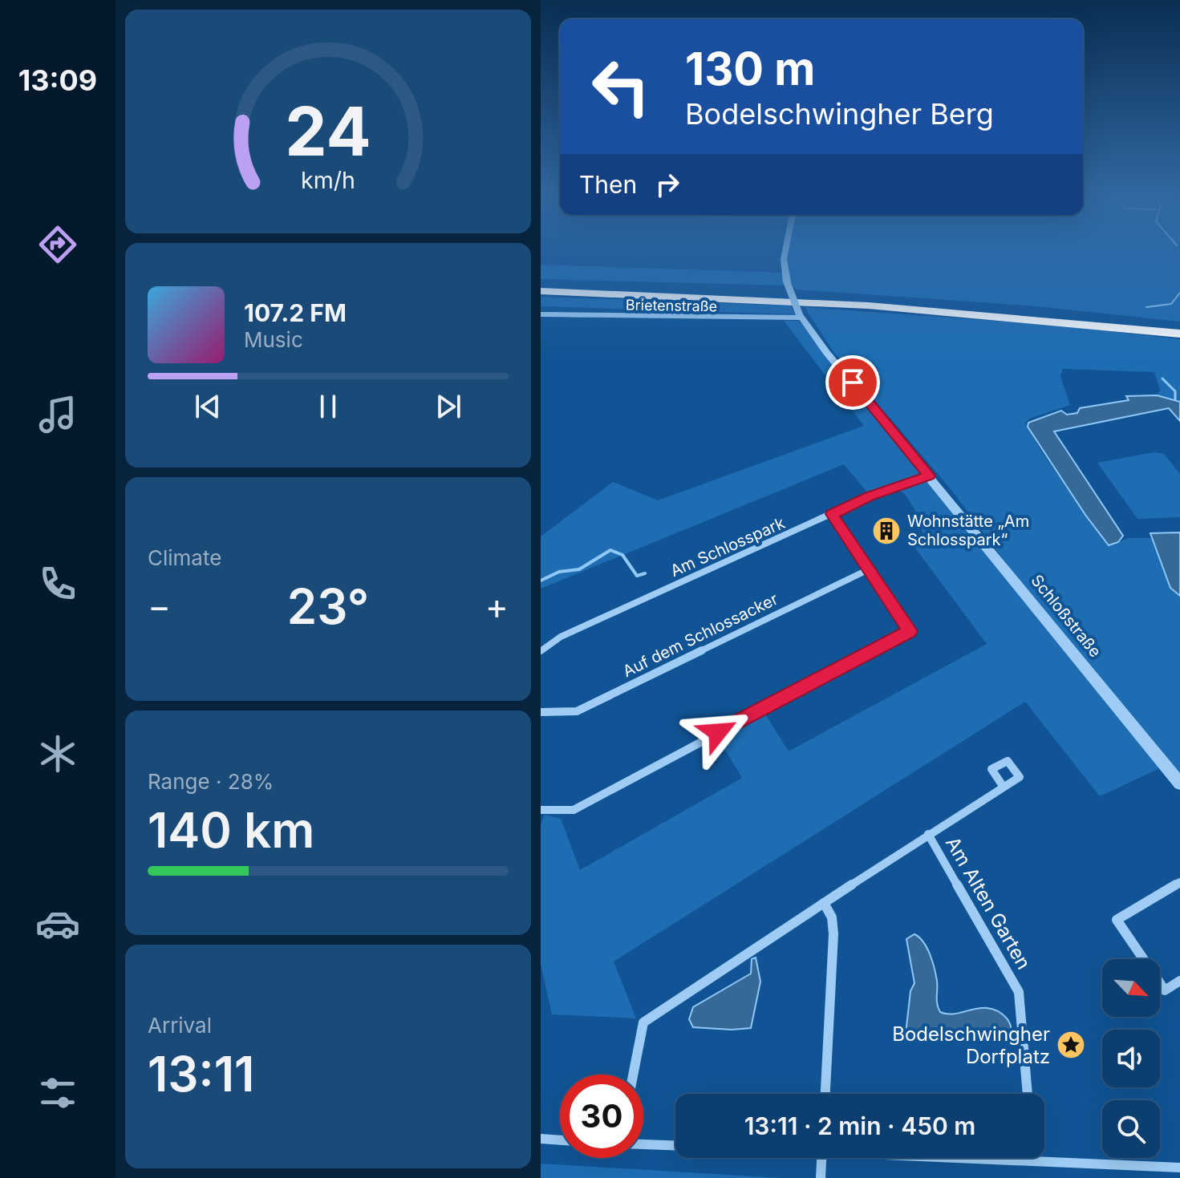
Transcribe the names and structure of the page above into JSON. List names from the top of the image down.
{
  "streets": {
    "street": [
      "Brietenstraße",
      "Am Schlosspark",
      "Schloßstraße",
      "Auf dem Schlossacker",
      "Am Alten Garten"
    ]
  },
  "crossings": [
    ["Brietenstraße", "Schloßstraße"],
    ["Am Schlosspark", "Schloßstraße"]
  ],
  "places": {
    "building": ["Wohnstätte „Am Schlosspark“"],
    "place": ["Bodelschwingher Dorfplatz"]
  },
  "north": "bottom right",
  "page": {
    "tabs": "13:09",
    "turn": ["130 m", "Bodelschwingher Berg"],
    "then": "Then",
    "song": ["107.2 FM", "Music"],
    "tile": [
      "Climate",
      ["Range · 28%", "140 km"],
      ["Arrival", "13:11"]
    ],
    "heat": ["−", "23°", "+"],
    "limit": "30",
    "trip": "13:11 · 2 min · 450 m",
    "gauge": ["24", "km/h"]
  }
}
